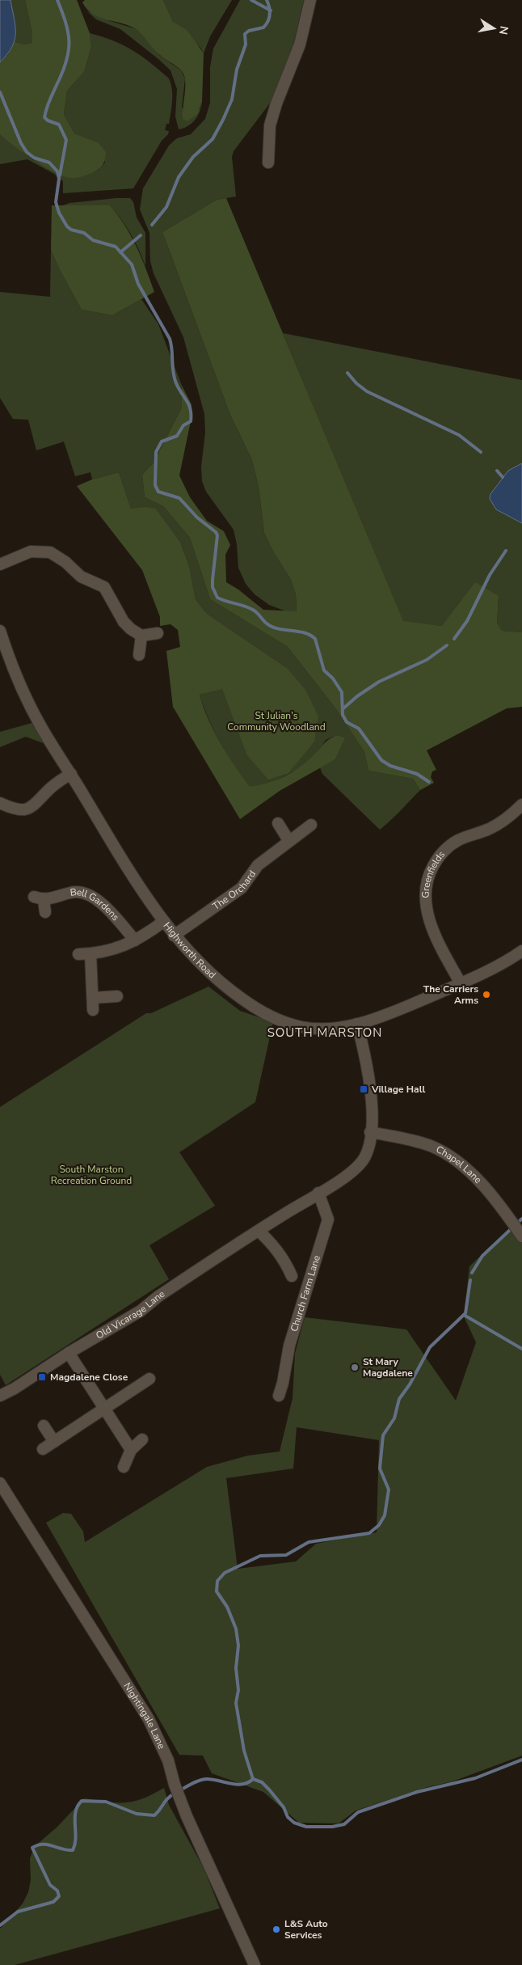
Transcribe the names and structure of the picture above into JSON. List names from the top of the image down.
{
  "streets": {
    "street": [
      "Greenfields",
      "The Orchard",
      "Bell Gardens",
      "Highworth Road",
      "Chapel Lane",
      "Church Farm Lane",
      "Old Vicarage Lane",
      "Nightingale Lane"
    ]
  },
  "crossings": [
    ["Greenfields", "Highworth Road"],
    ["The Orchard", "Highworth Road"],
    ["Highworth Road", "Old Vicarage Lane"],
    ["Chapel Lane", "Old Vicarage Lane"],
    ["Church Farm Lane", "Old Vicarage Lane"]
  ],
  "districts": ["SOUTH MARSTON"],
  "parks": ["St Julian's Community Woodland", "South Marston Recreation Ground"],
  "places": {
    "other": ["The Carriers Arms", "St Mary Magdalene", "L&S Auto Services"],
    "transit": ["Village Hall", "Magdalene Close"]
  },
  "north": "right"
}
